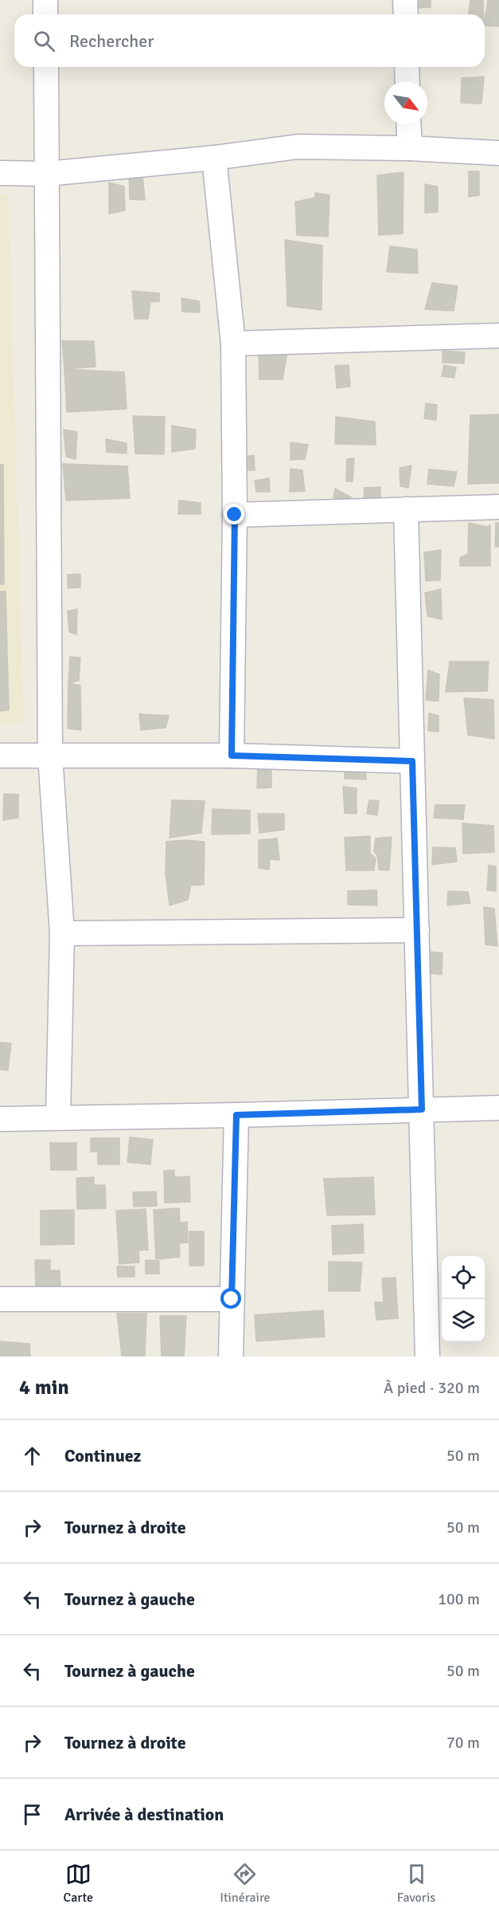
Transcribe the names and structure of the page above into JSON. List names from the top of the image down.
{
  "north": "bottom right",
  "page": {
    "search": "Rechercher",
    "heading": ["4 min", "À pied · 320 m"],
    "list": [
      ["Continuez", "50 m"],
      ["Tournez à droite", "50 m"],
      ["Tournez à gauche", "100 m"],
      ["Tournez à gauche", "50 m"],
      ["Tournez à droite", "70 m"],
      "Arrivée à destination"
    ],
    "nav": ["Carte", "Itinéraire", "Favoris"]
  }
}
